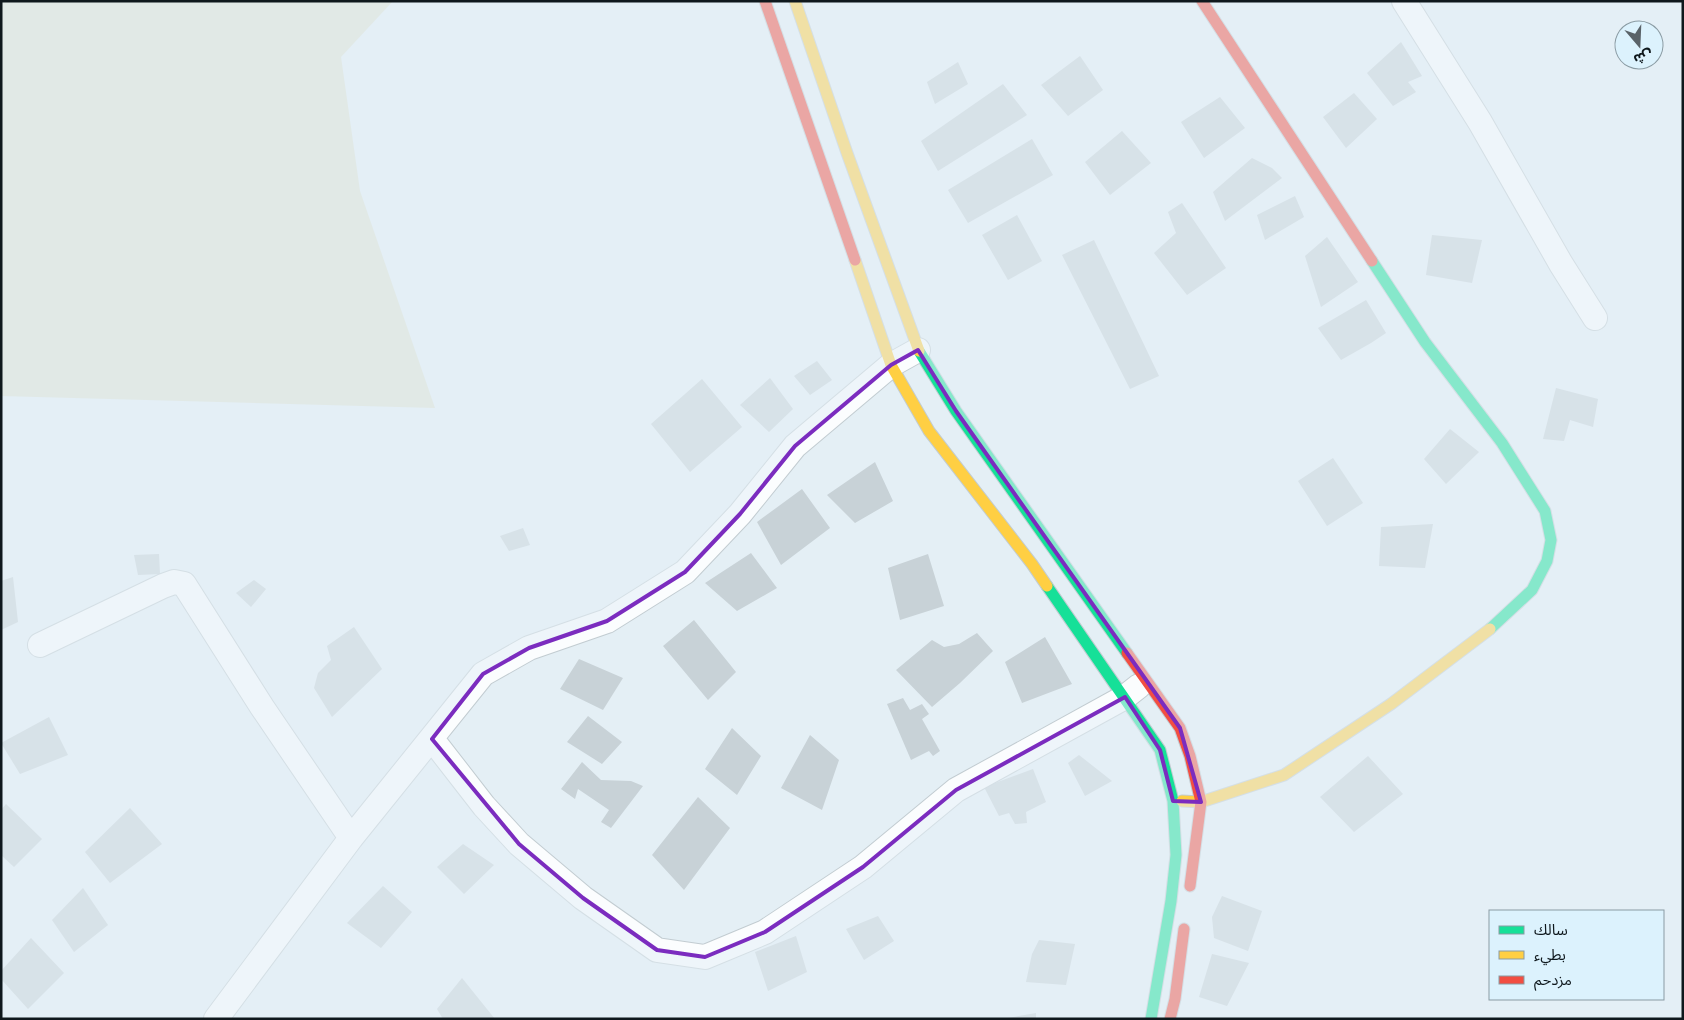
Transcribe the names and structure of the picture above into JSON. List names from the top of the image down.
{
  "legend": ["سالك", "بطيء", "مزدحم"],
  "north": "bottom"
}
